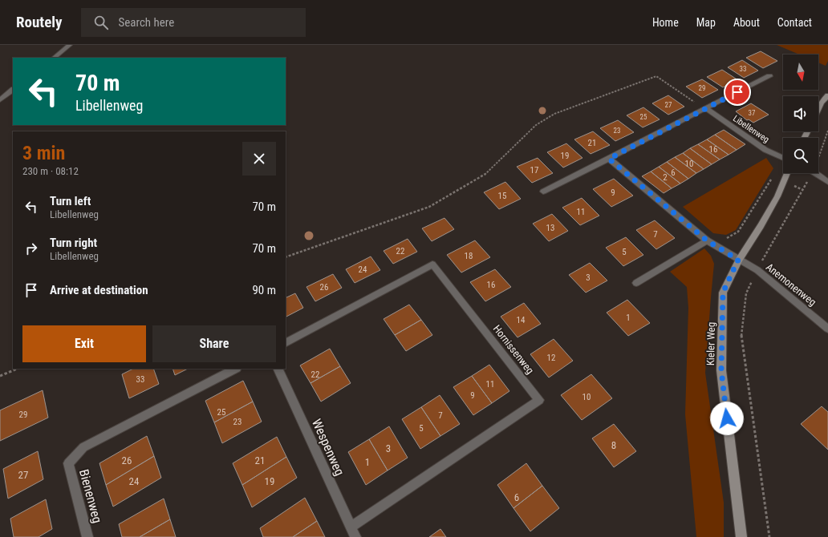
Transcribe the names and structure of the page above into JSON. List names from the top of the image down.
{
  "streets": {
    "street": [
      "Libellenweg",
      "Anemonenweg",
      "Kieler Weg",
      "Hornissenweg",
      "Wespenweg",
      "Bienenweg"
    ]
  },
  "crossings": [
    ["Anemonenweg", "Kieler Weg"],
    ["Hornissenweg", "Wespenweg"]
  ],
  "house_numbers": [
    "33",
    "29",
    "27",
    "37",
    "25",
    "23",
    "21",
    "16",
    "19",
    "10",
    "17",
    "6",
    "2",
    "9",
    "15",
    "11",
    "13",
    "7",
    "22",
    "5",
    "18",
    "24",
    "3",
    "16",
    "26",
    "1",
    "14",
    "12",
    "22",
    "33",
    "11",
    "9",
    "10",
    "25",
    "29",
    "7",
    "23",
    "5",
    "8",
    "3",
    "26",
    "21",
    "1",
    "27",
    "24",
    "19",
    "6"
  ],
  "north": "bottom",
  "page": {
    "header": "Routely",
    "search": "Search here",
    "nav": [
      "Home",
      "Map",
      "About",
      "Contact"
    ],
    "turn": ["70 m", "Libellenweg"],
    "heading": ["3 min", "230 m · 08:12"],
    "list": [
      {
        "name": "Turn left",
        "note": "Libellenweg",
        "value": "70 m"
      },
      {
        "name": "Turn right",
        "note": "Libellenweg",
        "value": "70 m"
      },
      {
        "name": "Arrive at destination",
        "value": "90 m"
      }
    ],
    "buttons": ["Exit", "Share"]
  }
}
